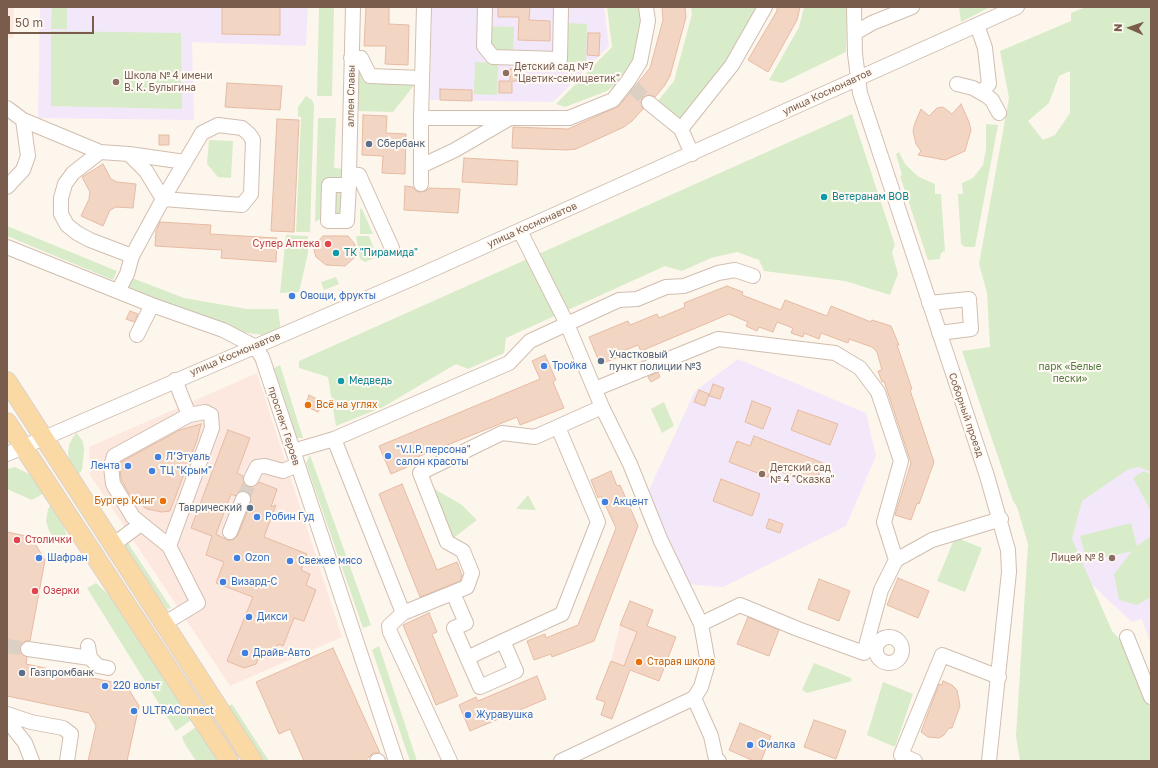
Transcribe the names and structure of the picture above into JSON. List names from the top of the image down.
{
  "streets": {
    "street": [
      "улица Космонавтов",
      "аллея Славы",
      "Соборный проезд",
      "проспект Героев"
    ]
  },
  "crossings": [
    ["улица Космонавтов", "Соборный проезд"],
    ["улица Космонавтов", "проспект Героев"]
  ],
  "parks": ["парк «Белые пески»"],
  "places": [
    "Детский сад №7 \"Цветик-семицветик\"",
    "Школа № 4 имени В. К. Булыгина",
    "Сбербанк",
    "Ветеранам ВОВ",
    "Супер Аптека",
    "ТК \"Пирамида\"",
    "Овощи, фрукты",
    "Участковый пункт полиции №3",
    "Тройка",
    "Медведь",
    "Всё на углях",
    "\"V.I.P. персона\" cалон красоты",
    "Л’Этуаль",
    "Лента",
    "ТЦ \"Крым\"",
    "Детский сад № 4 \"Сказка\"",
    "Бургер Кинг",
    "Акцент",
    "Таврический",
    "Робин Гуд",
    "Столички",
    "Шафран",
    "Ozon",
    "Лицей № 8",
    "Свежее мясо",
    "Визард-С",
    "Озерки",
    "Дикси",
    "Драйв-Авто",
    "Старая школа",
    "Газпромбанк",
    "220 вольт",
    "ULTRAConnect",
    "Журавушка",
    "Фиалка"
  ],
  "scale_bar": "50 m",
  "north": "left"
}
